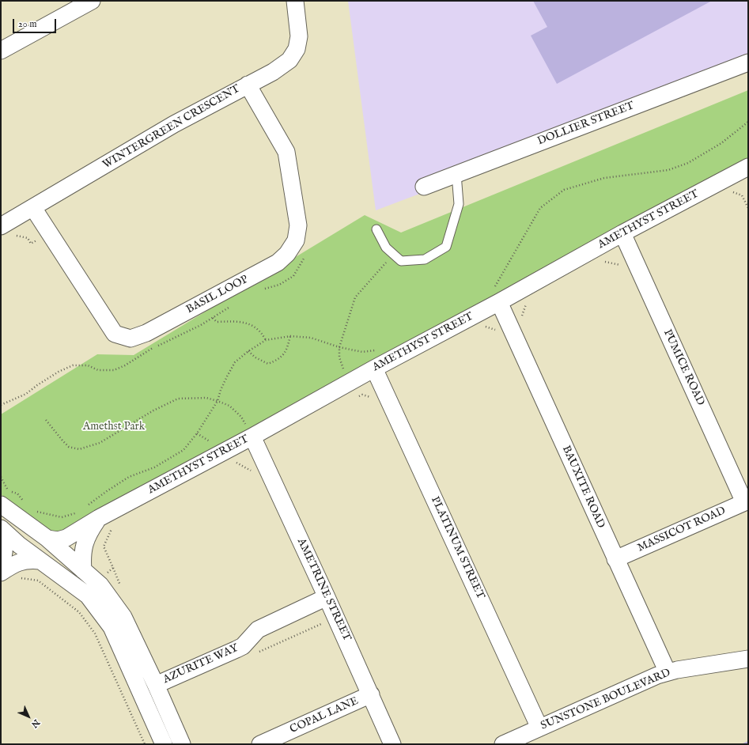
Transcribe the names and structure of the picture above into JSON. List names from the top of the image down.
{
  "streets": {
    "street": [
      "DOLLIER STREET",
      "WINTERGREEN CRESCENT",
      "AMETHYST STREET",
      "BASIL LOOP",
      "PUMICE ROAD",
      "BAUXITE ROAD",
      "MASSICOT ROAD",
      "PLATINUM STREET",
      "AMETRINE STREET",
      "AZURITE WAY",
      "SUNSTONE BOULEVARD",
      "COPAL LANE"
    ]
  },
  "crossings": [
    ["WINTERGREEN CRESCENT", "BASIL LOOP"],
    ["AMETHYST STREET", "PUMICE ROAD"],
    ["AMETHYST STREET", "BAUXITE ROAD"],
    ["AMETHYST STREET", "PLATINUM STREET"],
    ["AMETHYST STREET", "AMETRINE STREET"],
    ["PUMICE ROAD", "MASSICOT ROAD"],
    ["BAUXITE ROAD", "MASSICOT ROAD"],
    ["BAUXITE ROAD", "SUNSTONE BOULEVARD"],
    ["PLATINUM STREET", "SUNSTONE BOULEVARD"],
    ["AMETRINE STREET", "AZURITE WAY"],
    ["AMETRINE STREET", "COPAL LANE"]
  ],
  "parks": ["Amethst Park"],
  "scale_bar": "20 m",
  "north": "bottom right"
}
